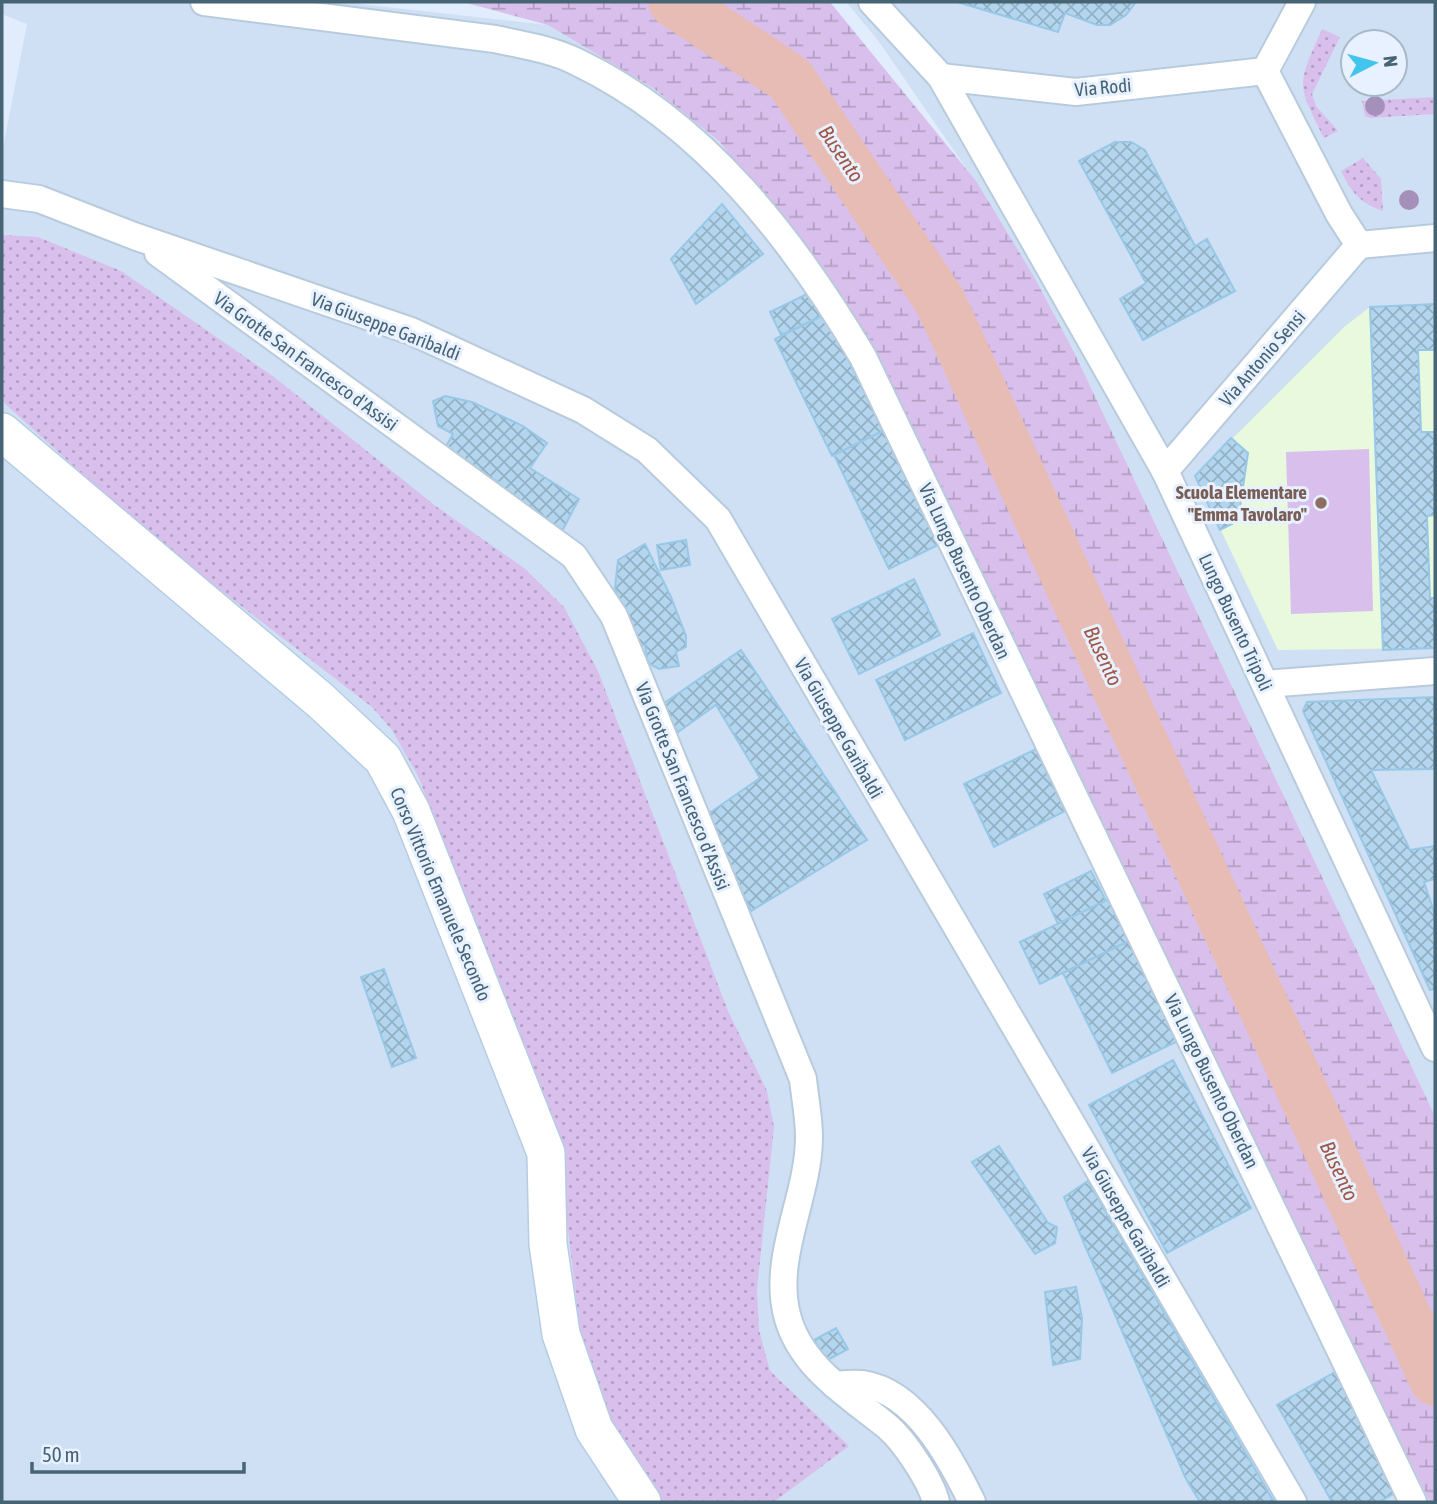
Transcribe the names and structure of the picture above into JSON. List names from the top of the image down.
{
  "streets": {
    "street": [
      "Via Rodi",
      "Via Giuseppe Garibaldi",
      "Via Antonio Sensi",
      "Via Grotte San Francesco d'Assisi",
      "Via Lungo Busento Oberdan",
      "Lungo Busento Tripoli",
      "Corso Vittorio Emanuele Secondo"
    ]
  },
  "crossings": [
    ["Via Rodi", "Lungo Busento Tripoli"],
    ["Via Giuseppe Garibaldi", "Via Grotte San Francesco d'Assisi"],
    ["Via Antonio Sensi", "Lungo Busento Tripoli"]
  ],
  "water": ["Busento"],
  "places": ["Scuola Elementare \"Emma Tavolaro\""],
  "scale_bar": "50 m",
  "north": "right"
}
